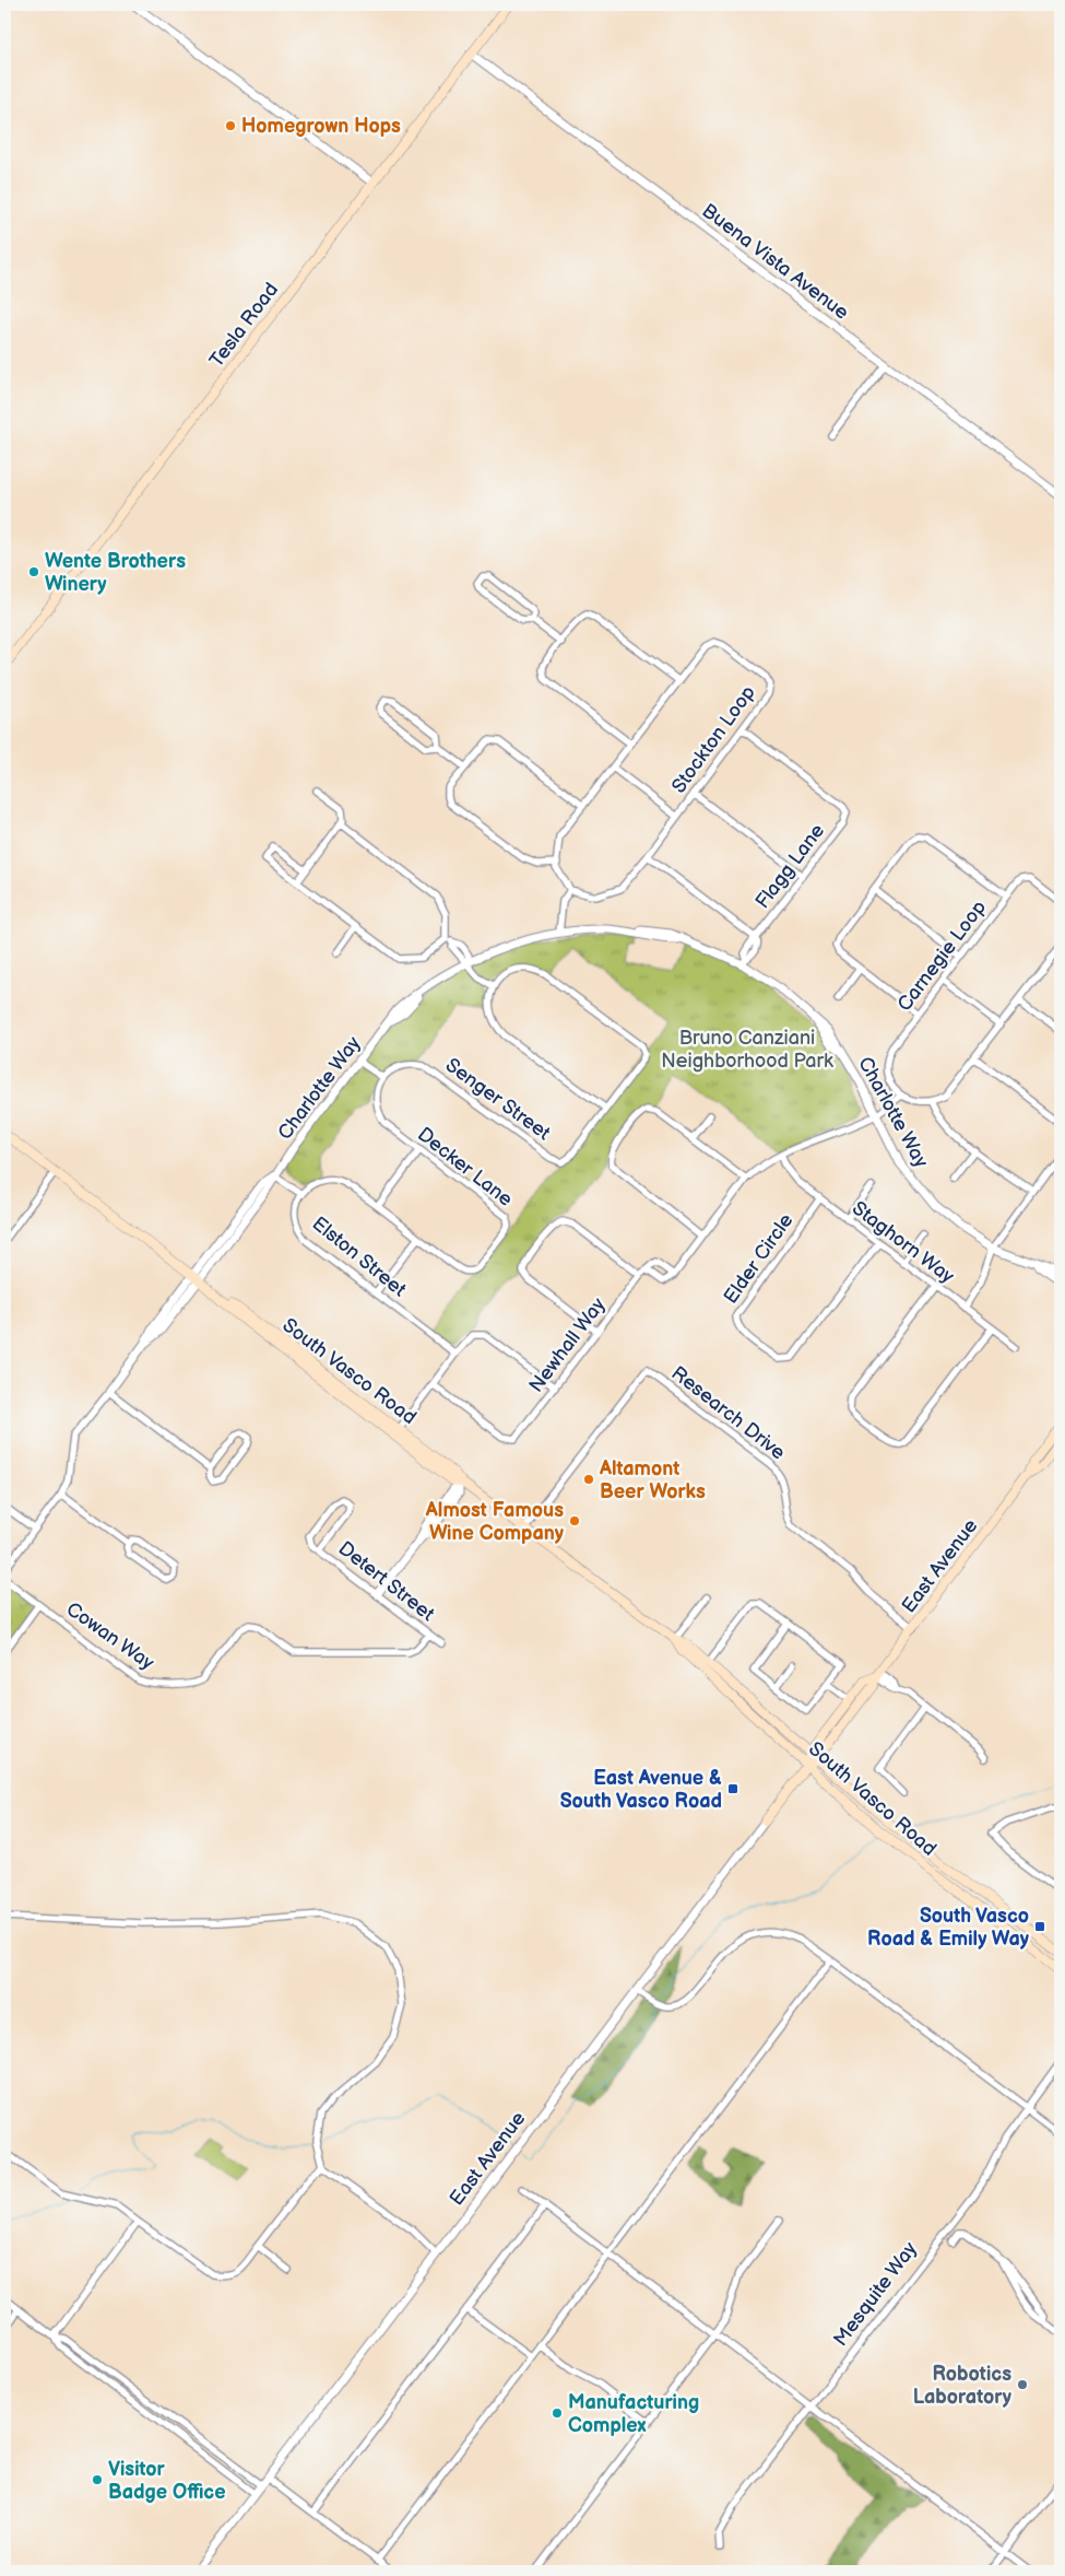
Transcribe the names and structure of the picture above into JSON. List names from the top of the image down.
{
  "streets": {
    "main road": ["Tesla Road", "South Vasco Road", "East Avenue"],
    "street": [
      "Buena Vista Avenue",
      "Stockton Loop",
      "Flagg Lane",
      "Carnegie Loop",
      "Charlotte Way",
      "Senger Street",
      "Decker Lane",
      "Staghorn Way",
      "Elston Street",
      "Elder Circle",
      "Newhall Way",
      "Research Drive",
      "Detert Street",
      "Cowan Way",
      "Mesquite Way"
    ]
  },
  "crossings": [
    ["Buena Vista Avenue", "Tesla Road"],
    ["Stockton Loop", "Flagg Lane"],
    ["Flagg Lane", "Charlotte Way"],
    ["Charlotte Way", "Elston Street"],
    ["Charlotte Way", "South Vasco Road"],
    ["Senger Street", "Decker Lane"],
    ["Decker Lane", "Elston Street"],
    ["Staghorn Way", "Elder Circle"],
    ["South Vasco Road", "Research Drive"],
    ["South Vasco Road", "East Avenue"],
    ["Research Drive", "East Avenue"],
    ["Detert Street", "Cowan Way"]
  ],
  "parks": ["Bruno Canziani Neighborhood Park"],
  "places": {
    "other": [
      "Homegrown Hops",
      "Wente Brothers Winery",
      "Altamont Beer Works",
      "Almost Famous Wine Company",
      "Robotics Laboratory",
      "Manufacturing Complex",
      "Visitor Badge Office"
    ],
    "transit": ["East Avenue & South Vasco Road", "South Vasco Road & Emily Way"]
  }
}
